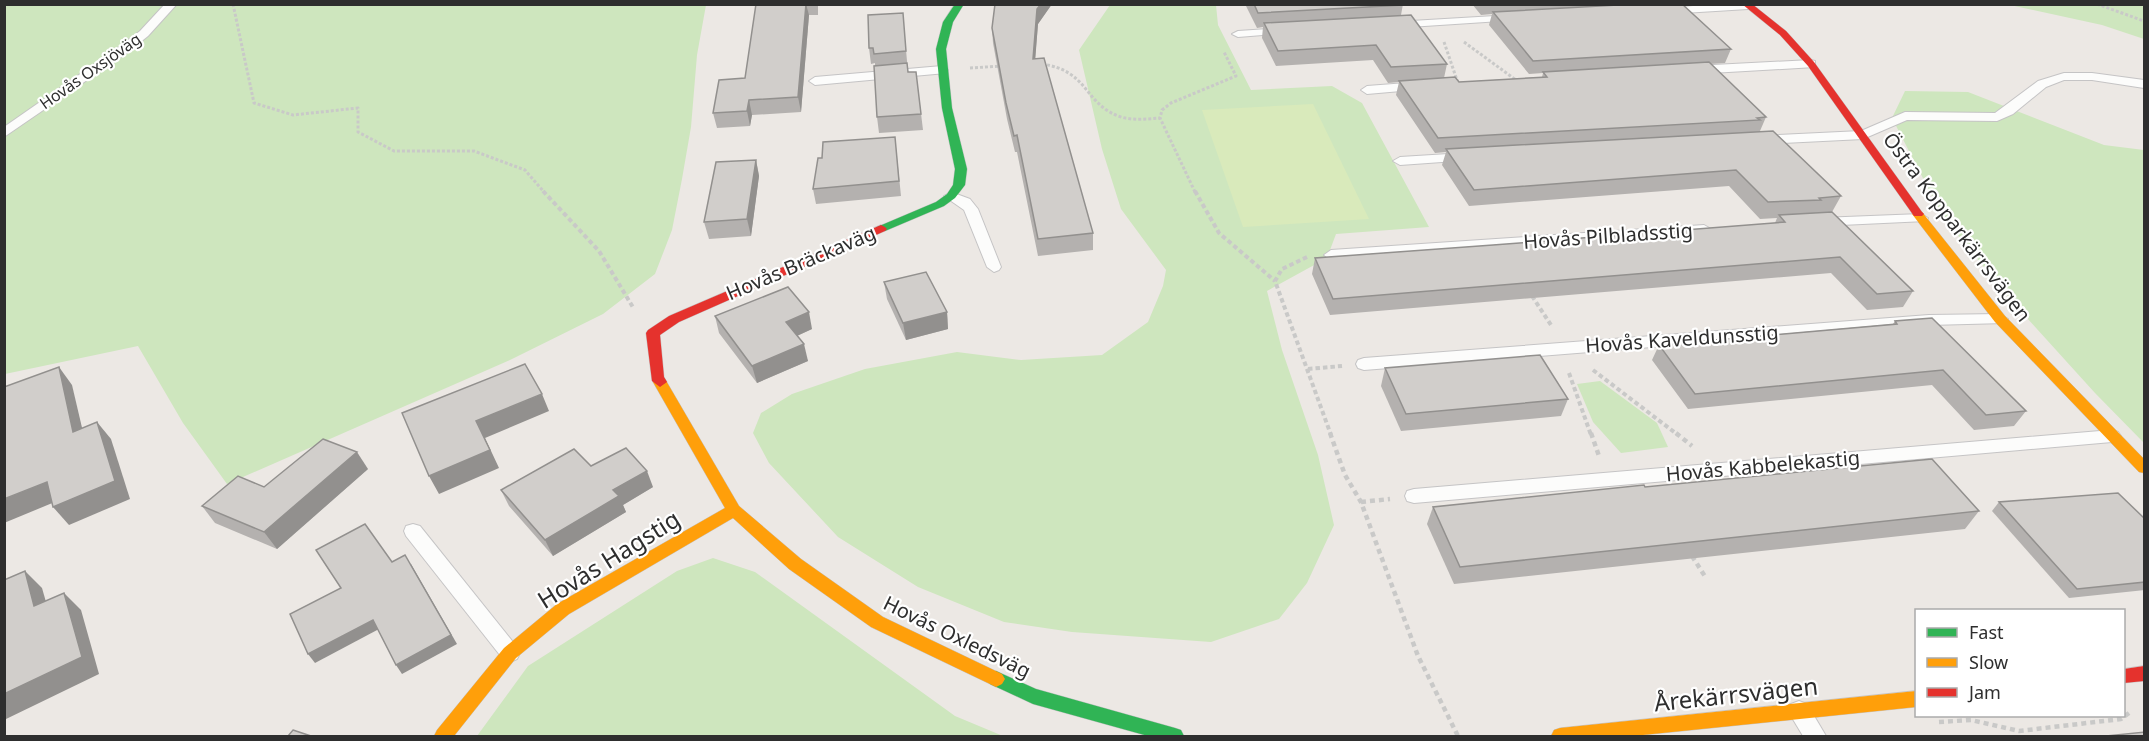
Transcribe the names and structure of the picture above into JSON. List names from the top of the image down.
{
  "streets": {
    "street": [
      "Östra Kopparkärrsvägen",
      "Hovås Bräckaväg",
      "Hovås Hagstig",
      "Hovås Oxledsväg",
      "Årekärrsvägen"
    ],
    "lane": [
      "Hovås Oxsjöväg",
      "Hovås Pilbladsstig",
      "Hovås Kaveldunsstig",
      "Hovås Kabbelekastig"
    ]
  },
  "crossings": [
    ["Östra Kopparkärrsvägen", "Hovås Kaveldunsstig"],
    ["Östra Kopparkärrsvägen", "Hovås Kabbelekastig"],
    ["Hovås Bräckaväg", "Hovås Oxledsväg"],
    ["Hovås Hagstig", "Hovås Oxledsväg"]
  ],
  "legend": ["Fast", "Slow", "Jam"]
}
